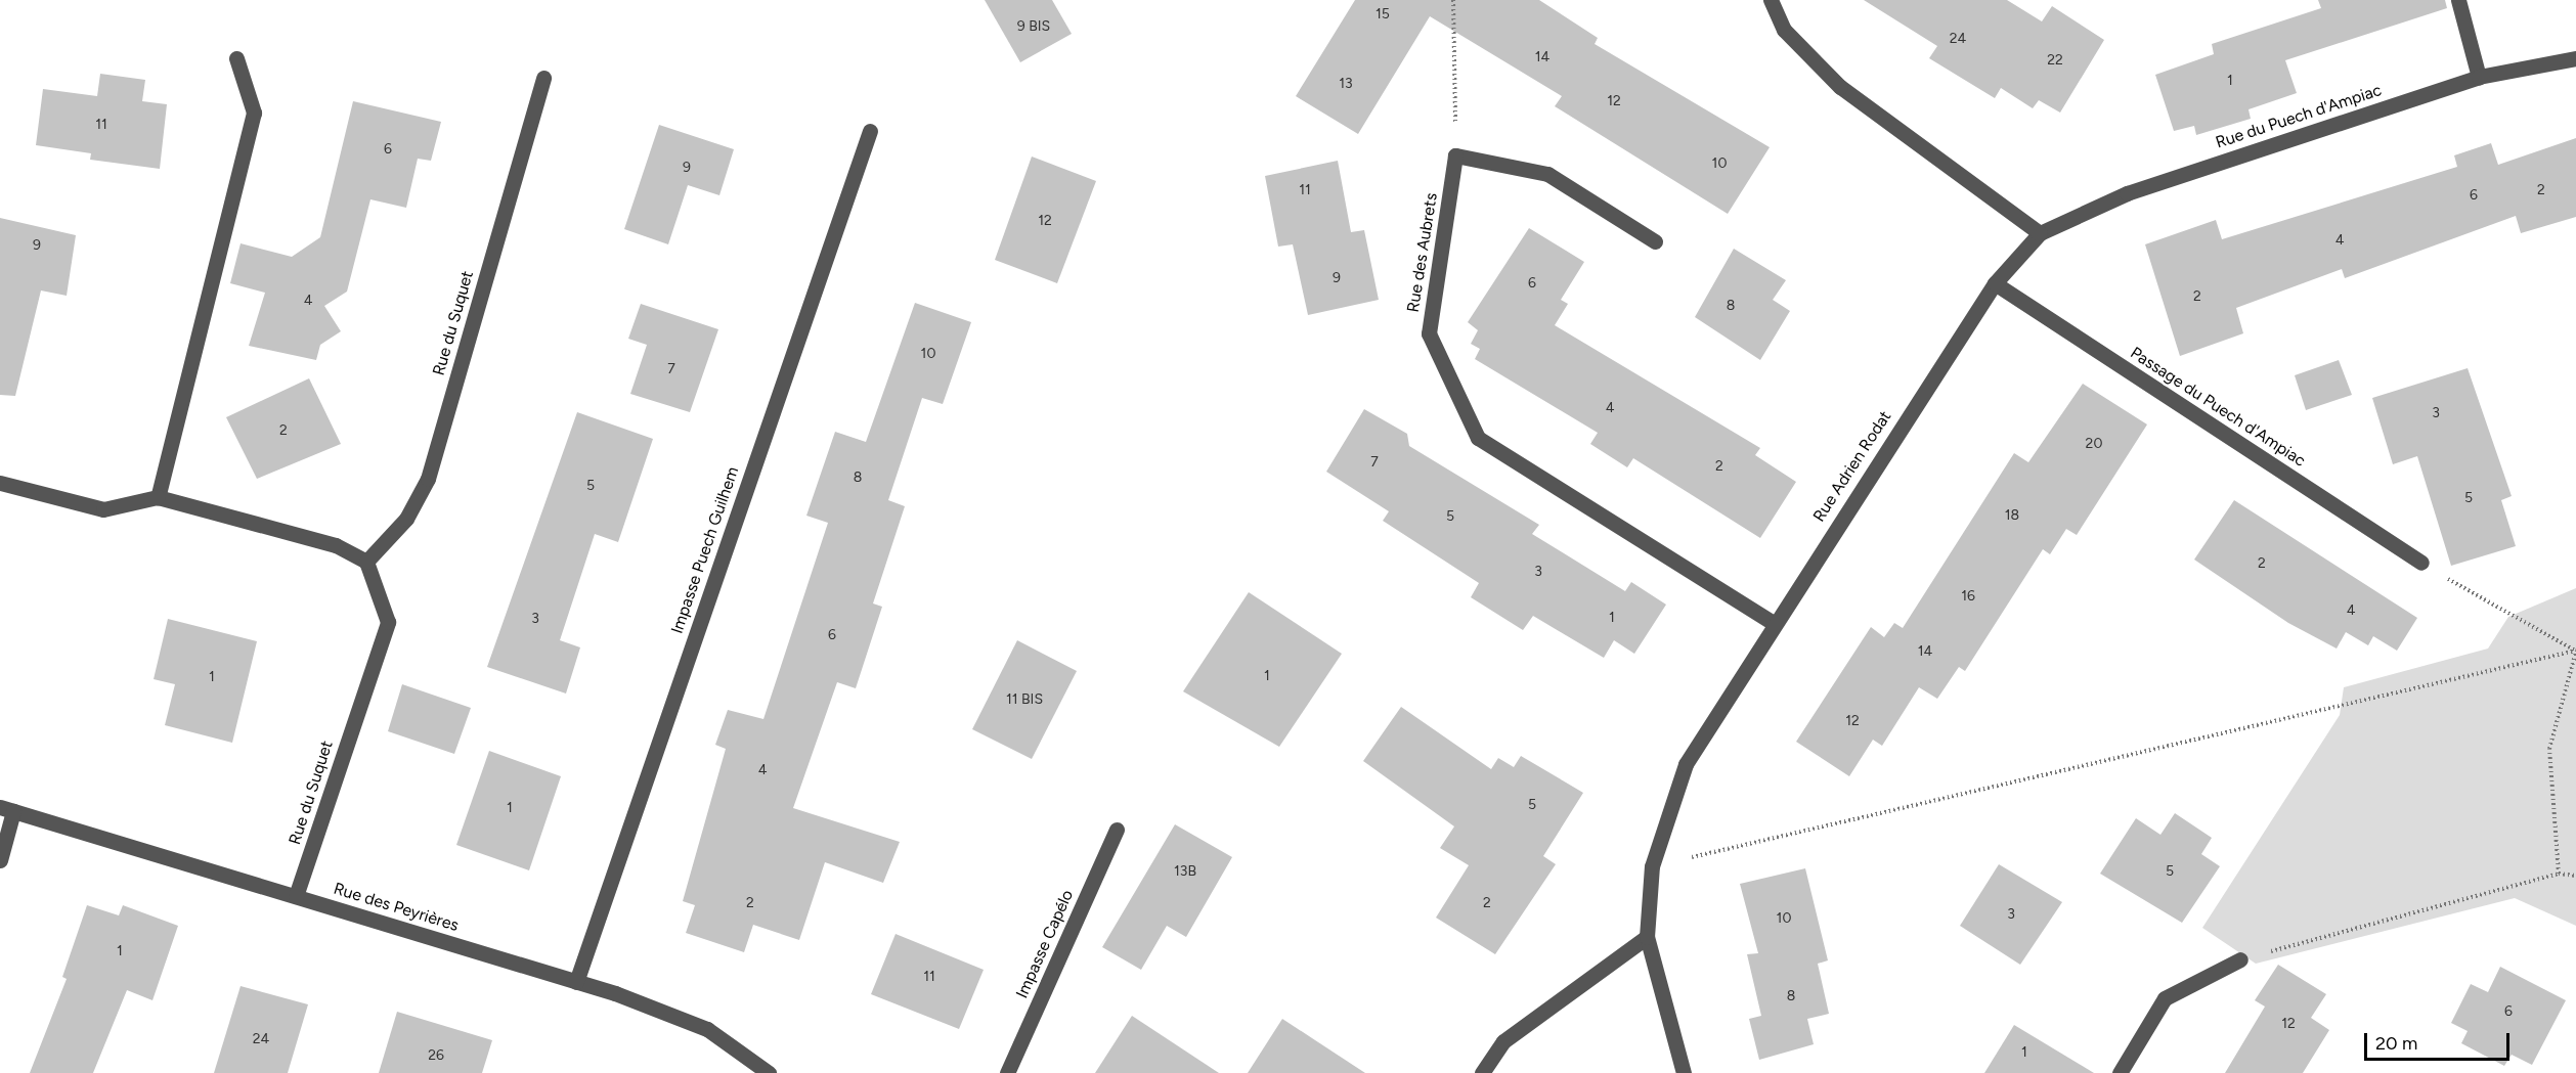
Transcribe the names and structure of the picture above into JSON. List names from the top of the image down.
{
  "streets": {
    "street": [
      "Rue du Puech d'Ampiac",
      "Rue des Aubrets",
      "Rue du Suquet",
      "Passage du Puech d'Ampiac",
      "Rue Adrien Rodat",
      "Impasse Puech Guilhem",
      "Rue des Peyrières",
      "Impasse Capélo"
    ]
  },
  "crossings": [
    ["Rue du Puech d'Ampiac", "Rue Adrien Rodat"],
    ["Rue des Aubrets", "Rue Adrien Rodat"],
    ["Rue du Suquet", "Rue des Peyrières"],
    ["Passage du Puech d'Ampiac", "Rue Adrien Rodat"],
    ["Impasse Puech Guilhem", "Rue des Peyrières"]
  ],
  "house_numbers": [
    "15",
    "9 BIS",
    "24",
    "14",
    "22",
    "1",
    "13",
    "12",
    "11",
    "6",
    "10",
    "9",
    "11",
    "2",
    "6",
    "12",
    "4",
    "9",
    "9",
    "6",
    "2",
    "4",
    "8",
    "10",
    "7",
    "4",
    "3",
    "2",
    "20",
    "7",
    "2",
    "8",
    "5",
    "5",
    "18",
    "5",
    "2",
    "3",
    "16",
    "4",
    "1",
    "3",
    "6",
    "14",
    "1",
    "1",
    "11 BIS",
    "12",
    "4",
    "5",
    "1",
    "13B",
    "5",
    "2",
    "2",
    "3",
    "10",
    "1",
    "11",
    "8",
    "6",
    "12",
    "24",
    "1",
    "26"
  ],
  "scale_bar": "20 m"
}
